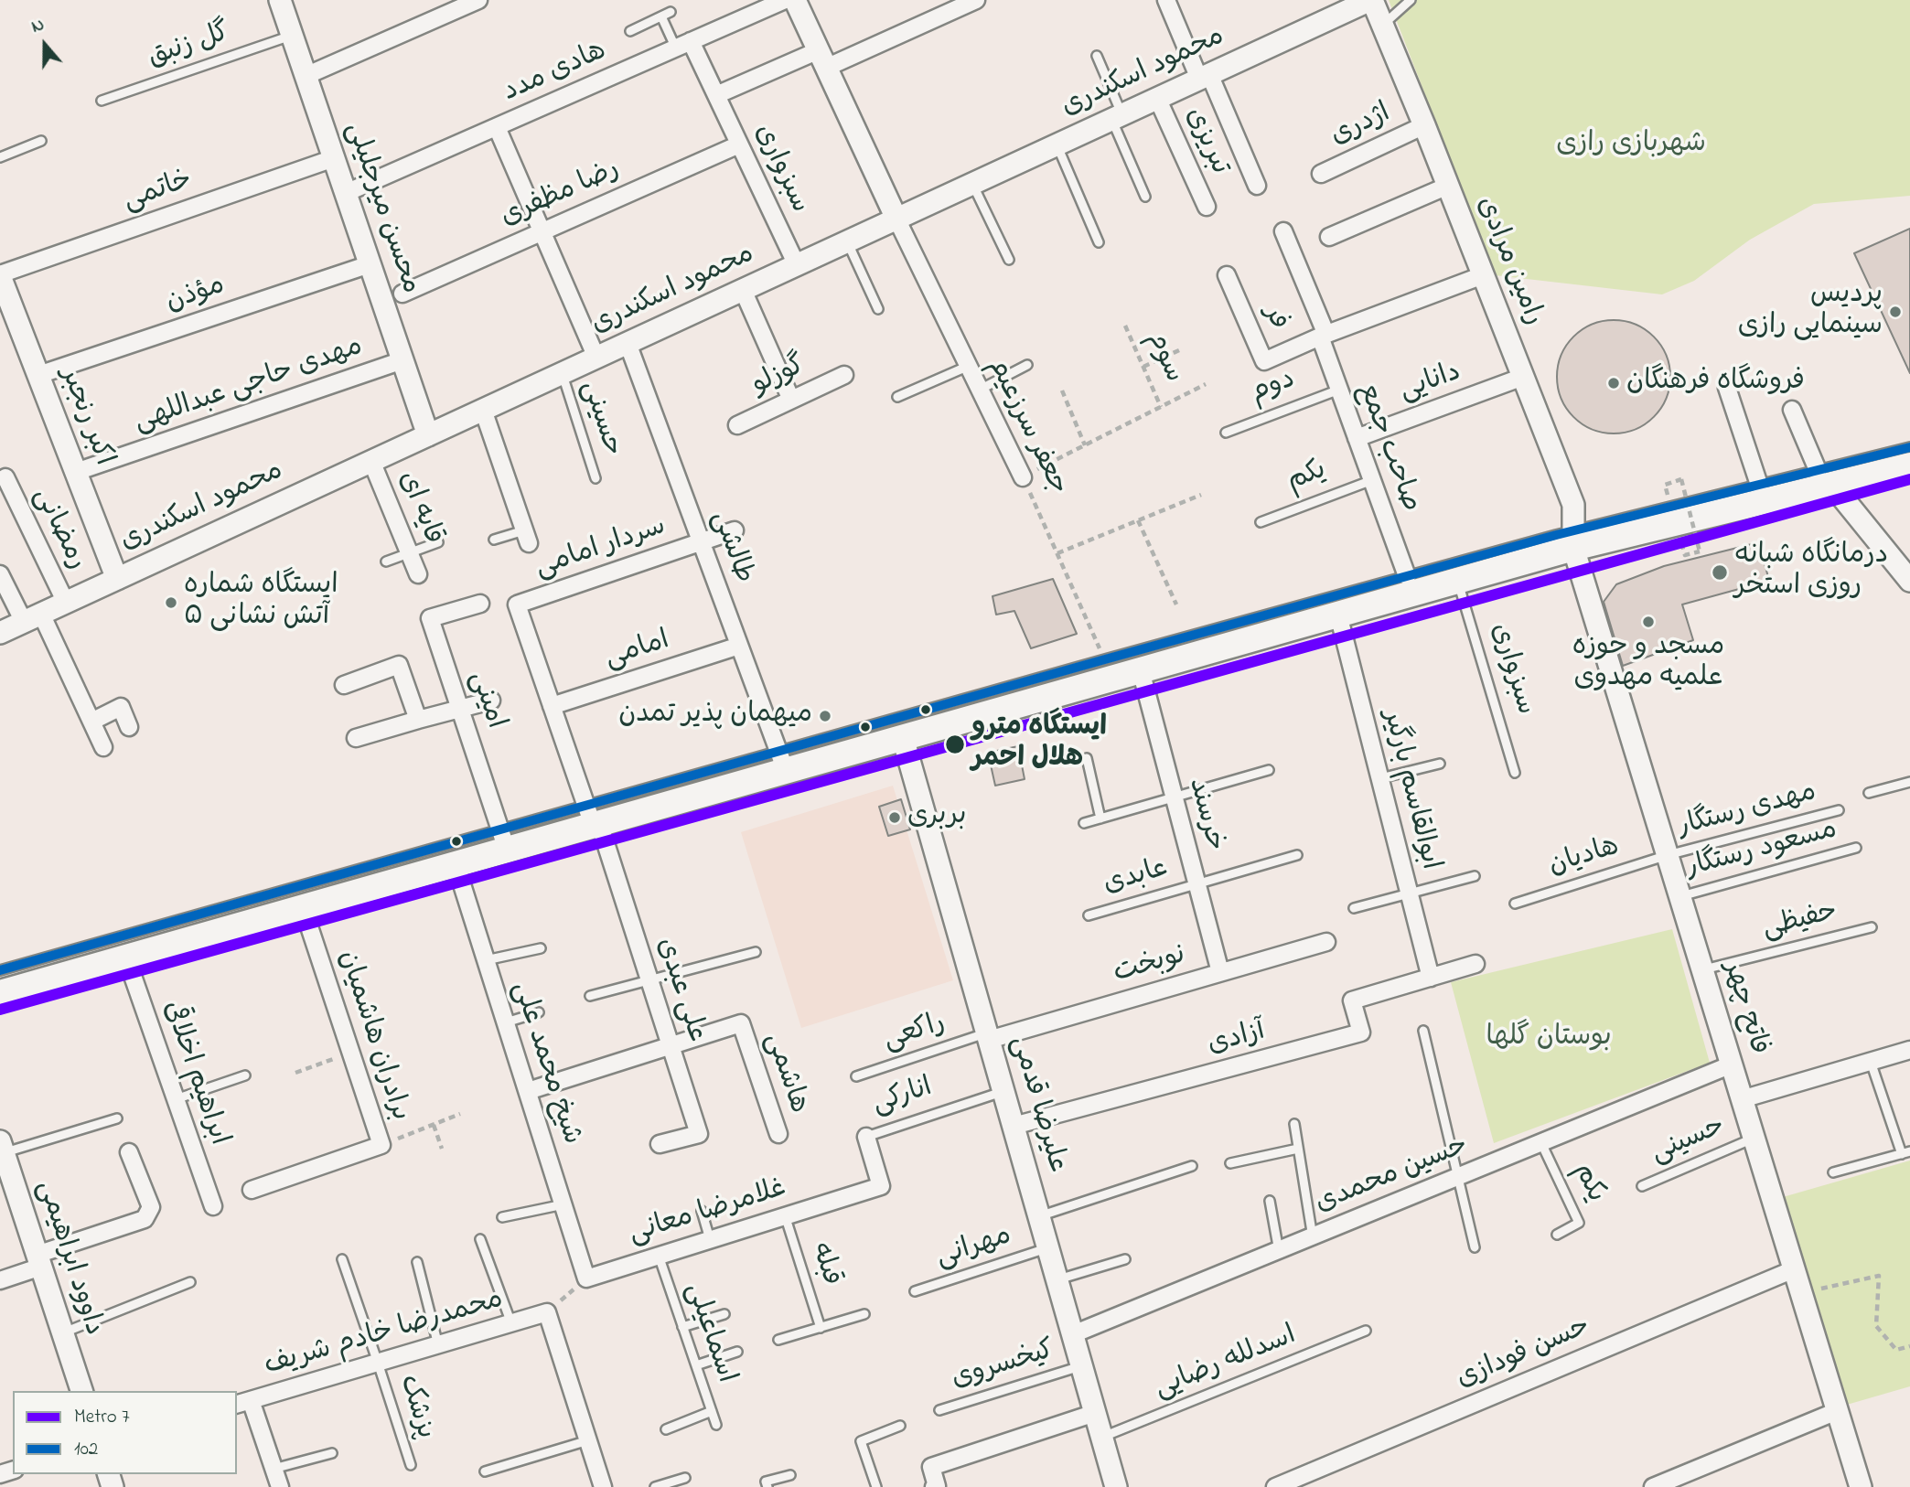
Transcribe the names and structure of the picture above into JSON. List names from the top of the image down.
{
  "streets": {
    "street": [
      "هادی مدد",
      "محمود اسکندری",
      "اژدری",
      "تبریزی",
      "سبزواری",
      "خاتمی",
      "رضا مظفری",
      "محسن میرجلیلی",
      "رامین مرادی",
      "مؤذن",
      "فر",
      "گوزلو",
      "دانایی",
      "مهدی حاجی عبداللهی",
      "اکبر رنجبر",
      "جعفر سرزعیم",
      "صاحب جمع",
      "قایه ای",
      "رمضانی",
      "طالشی",
      "سردار امامی",
      "امامی",
      "امینی",
      "ابوالقاسم بارگیر",
      "خرسند",
      "نوبخت",
      "علی عبدی",
      "فاتح چهر",
      "برادران هاشمیان",
      "آزادی",
      "شیخ محمد علی",
      "ابراهیم اخلاقی",
      "هاشمی",
      "انارکی",
      "علیرضا قدمی",
      "حسین محمدی",
      "غلامرضا معانی",
      "داوود ابراهیمی",
      "محمدرضا خادم شریف",
      "حسن فودازی"
    ],
    "lane": [
      "گل زنبق",
      "دوم",
      "حسینی",
      "یکم",
      "مهدی رستگار",
      "مسعود رستگار",
      "هادیان",
      "عابدی",
      "حفیظی",
      "راکعی",
      "مهرانی",
      "قبله",
      "اسماعیلی",
      "اسدلله رضایی",
      "کیخسروی",
      "پزشک"
    ],
    "path": ["سوم"]
  },
  "crossings": [
    ["گل زنبق", "محسن میرجلیلی"],
    ["هادی مدد", "سبزواری"],
    ["هادی مدد", "محسن میرجلیلی"],
    ["محمود اسکندری", "تبریزی"],
    ["محمود اسکندری", "سبزواری"],
    ["محمود اسکندری", "محسن میرجلیلی"],
    ["محمود اسکندری", "رامین مرادی"],
    ["محمود اسکندری", "اکبر رنجبر"],
    ["محمود اسکندری", "حسینی"],
    ["محمود اسکندری", "جعفر سرزعیم"],
    ["محمود اسکندری", "قایه ای"],
    ["محمود اسکندری", "رمضانی"],
    ["محمود اسکندری", "طالشی"],
    ["اژدری", "رامین مرادی"],
    ["سبزواری", "رضا مظفری"],
    ["خاتمی", "محسن میرجلیلی"],
    ["خاتمی", "اکبر رنجبر"],
    ["محسن میرجلیلی", "مؤذن"],
    ["محسن میرجلیلی", "مهدی حاجی عبداللهی"],
    ["رامین مرادی", "دانایی"],
    ["رامین مرادی", "فاتح چهر"],
    ["مؤذن", "اکبر رنجبر"],
    ["فر", "صاحب جمع"],
    ["دانایی", "صاحب جمع"],
    ["مهدی حاجی عبداللهی", "اکبر رنجبر"],
    ["دوم", "صاحب جمع"],
    ["حسینی", "فاتح چهر"],
    ["صاحب جمع", "یکم"],
    ["یکم", "حسین محمدی"],
    ["طالشی", "سردار امامی"],
    ["طالشی", "امامی"],
    ["سردار امامی", "امامی"],
    ["ابوالقاسم بارگیر", "آزادی"],
    ["مهدی رستگار", "هادیان"],
    ["مهدی رستگار", "فاتح چهر"],
    ["خرسند", "عابدی"],
    ["خرسند", "نوبخت"],
    ["مسعود رستگار", "فاتح چهر"],
    ["هادیان", "فاتح چهر"],
    ["حفیظی", "فاتح چهر"],
    ["نوبخت", "راکعی"],
    ["نوبخت", "علیرضا قدمی"],
    ["علی عبدی", "هاشمی"],
    ["فاتح چهر", "حسین محمدی"],
    ["فاتح چهر", "حسن فودازی"],
    ["راکعی", "علیرضا قدمی"],
    ["آزادی", "علیرضا قدمی"],
    ["شیخ محمد علی", "هاشمی"],
    ["شیخ محمد علی", "غلامرضا معانی"],
    ["انارکی", "علیرضا قدمی"],
    ["انارکی", "غلامرضا معانی"],
    ["علیرضا قدمی", "حسین محمدی"],
    ["علیرضا قدمی", "مهرانی"],
    ["علیرضا قدمی", "اسدلله رضایی"],
    ["علیرضا قدمی", "کیخسروی"],
    ["غلامرضا معانی", "قبله"],
    ["غلامرضا معانی", "اسماعیلی"],
    ["محمدرضا خادم شریف", "پزشک"]
  ],
  "parks": ["شهربازی رازی", "بوستان گلها"],
  "places": [
    "پردیس سینمایی رازی",
    "فروشگاه فرهنگان",
    "درمانگاه شبانه روزی استخر",
    "ایستگاه شماره ۵ آتش نشانی",
    "مسجد و حوزه علمیه مهدوی",
    "میهمان پذیر تمدن",
    "ایستگاه مترو هلال احمر",
    "بربری"
  ],
  "lines": ["transit line 102", "metro line 7"],
  "legend": ["Metro 7", "102"],
  "north": "top"
}
